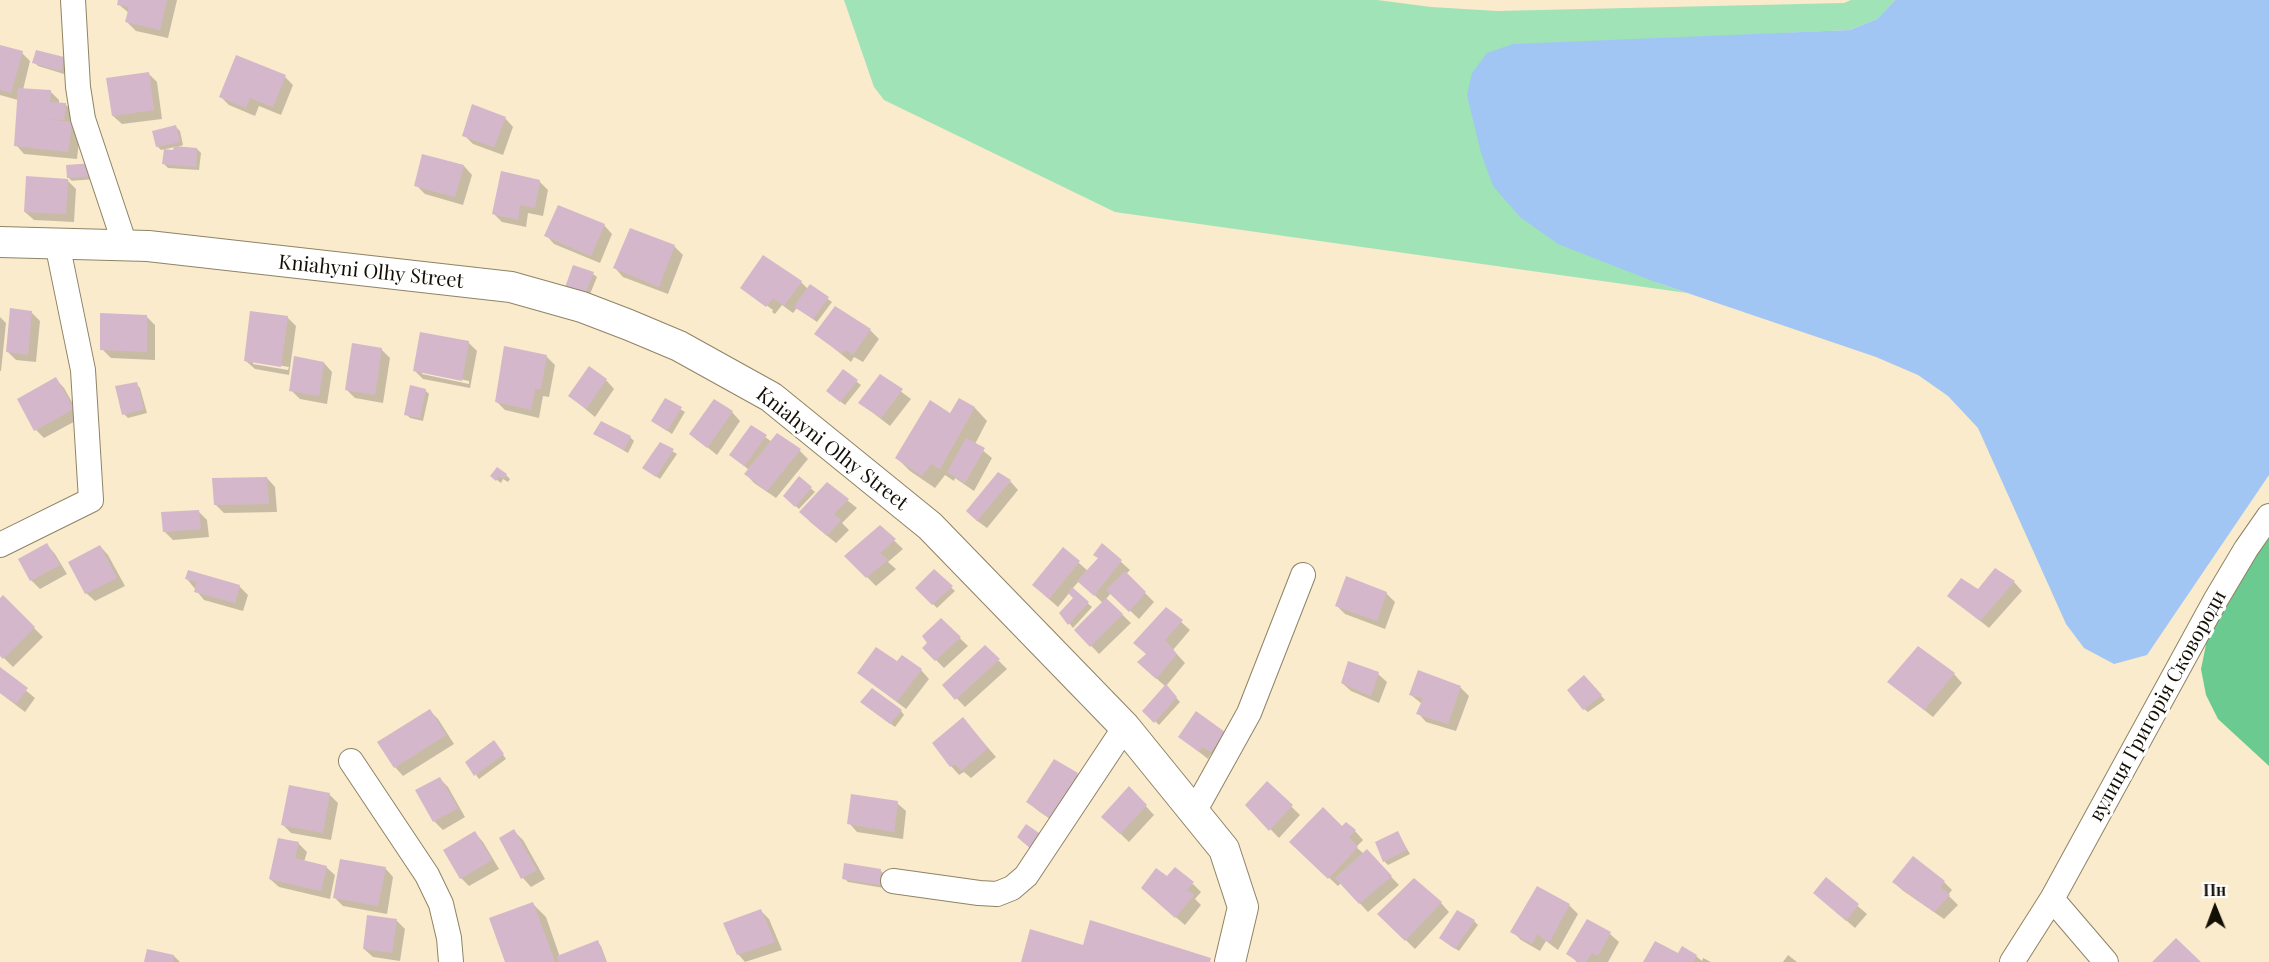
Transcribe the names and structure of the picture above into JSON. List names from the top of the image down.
{
  "streets": {
    "street": ["Kniahyni Olhy Street", "вулиця Григорія Сковороди"]
  },
  "north": "top"
}
